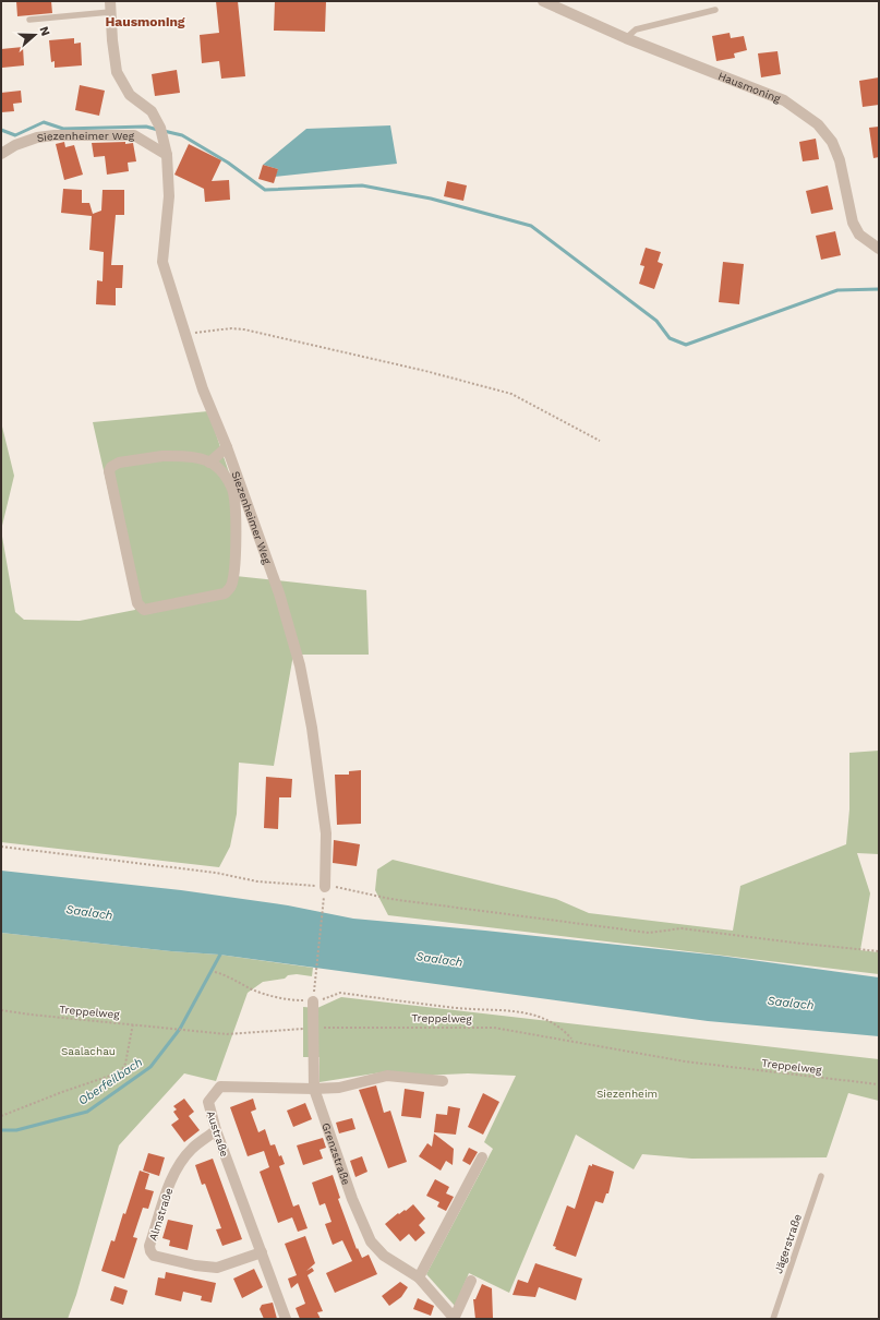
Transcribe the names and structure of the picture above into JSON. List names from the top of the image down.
{
  "streets": {
    "street": [
      "Hausmoning",
      "Siezenheimer Weg",
      "Austraße",
      "Grenzstraße",
      "Almstraße"
    ],
    "lane": ["Jägerstraße"],
    "path": ["Treppelweg"]
  },
  "crossings": [
    ["Treppelweg", "Grenzstraße"],
    ["Austraße", "Grenzstraße"],
    ["Austraße", "Almstraße"]
  ],
  "districts": ["Hausmoning"],
  "water": ["Saalach", "Oberfeilbach"],
  "parks": ["Saalachau", "Siezenheim"],
  "north": "right"
}
